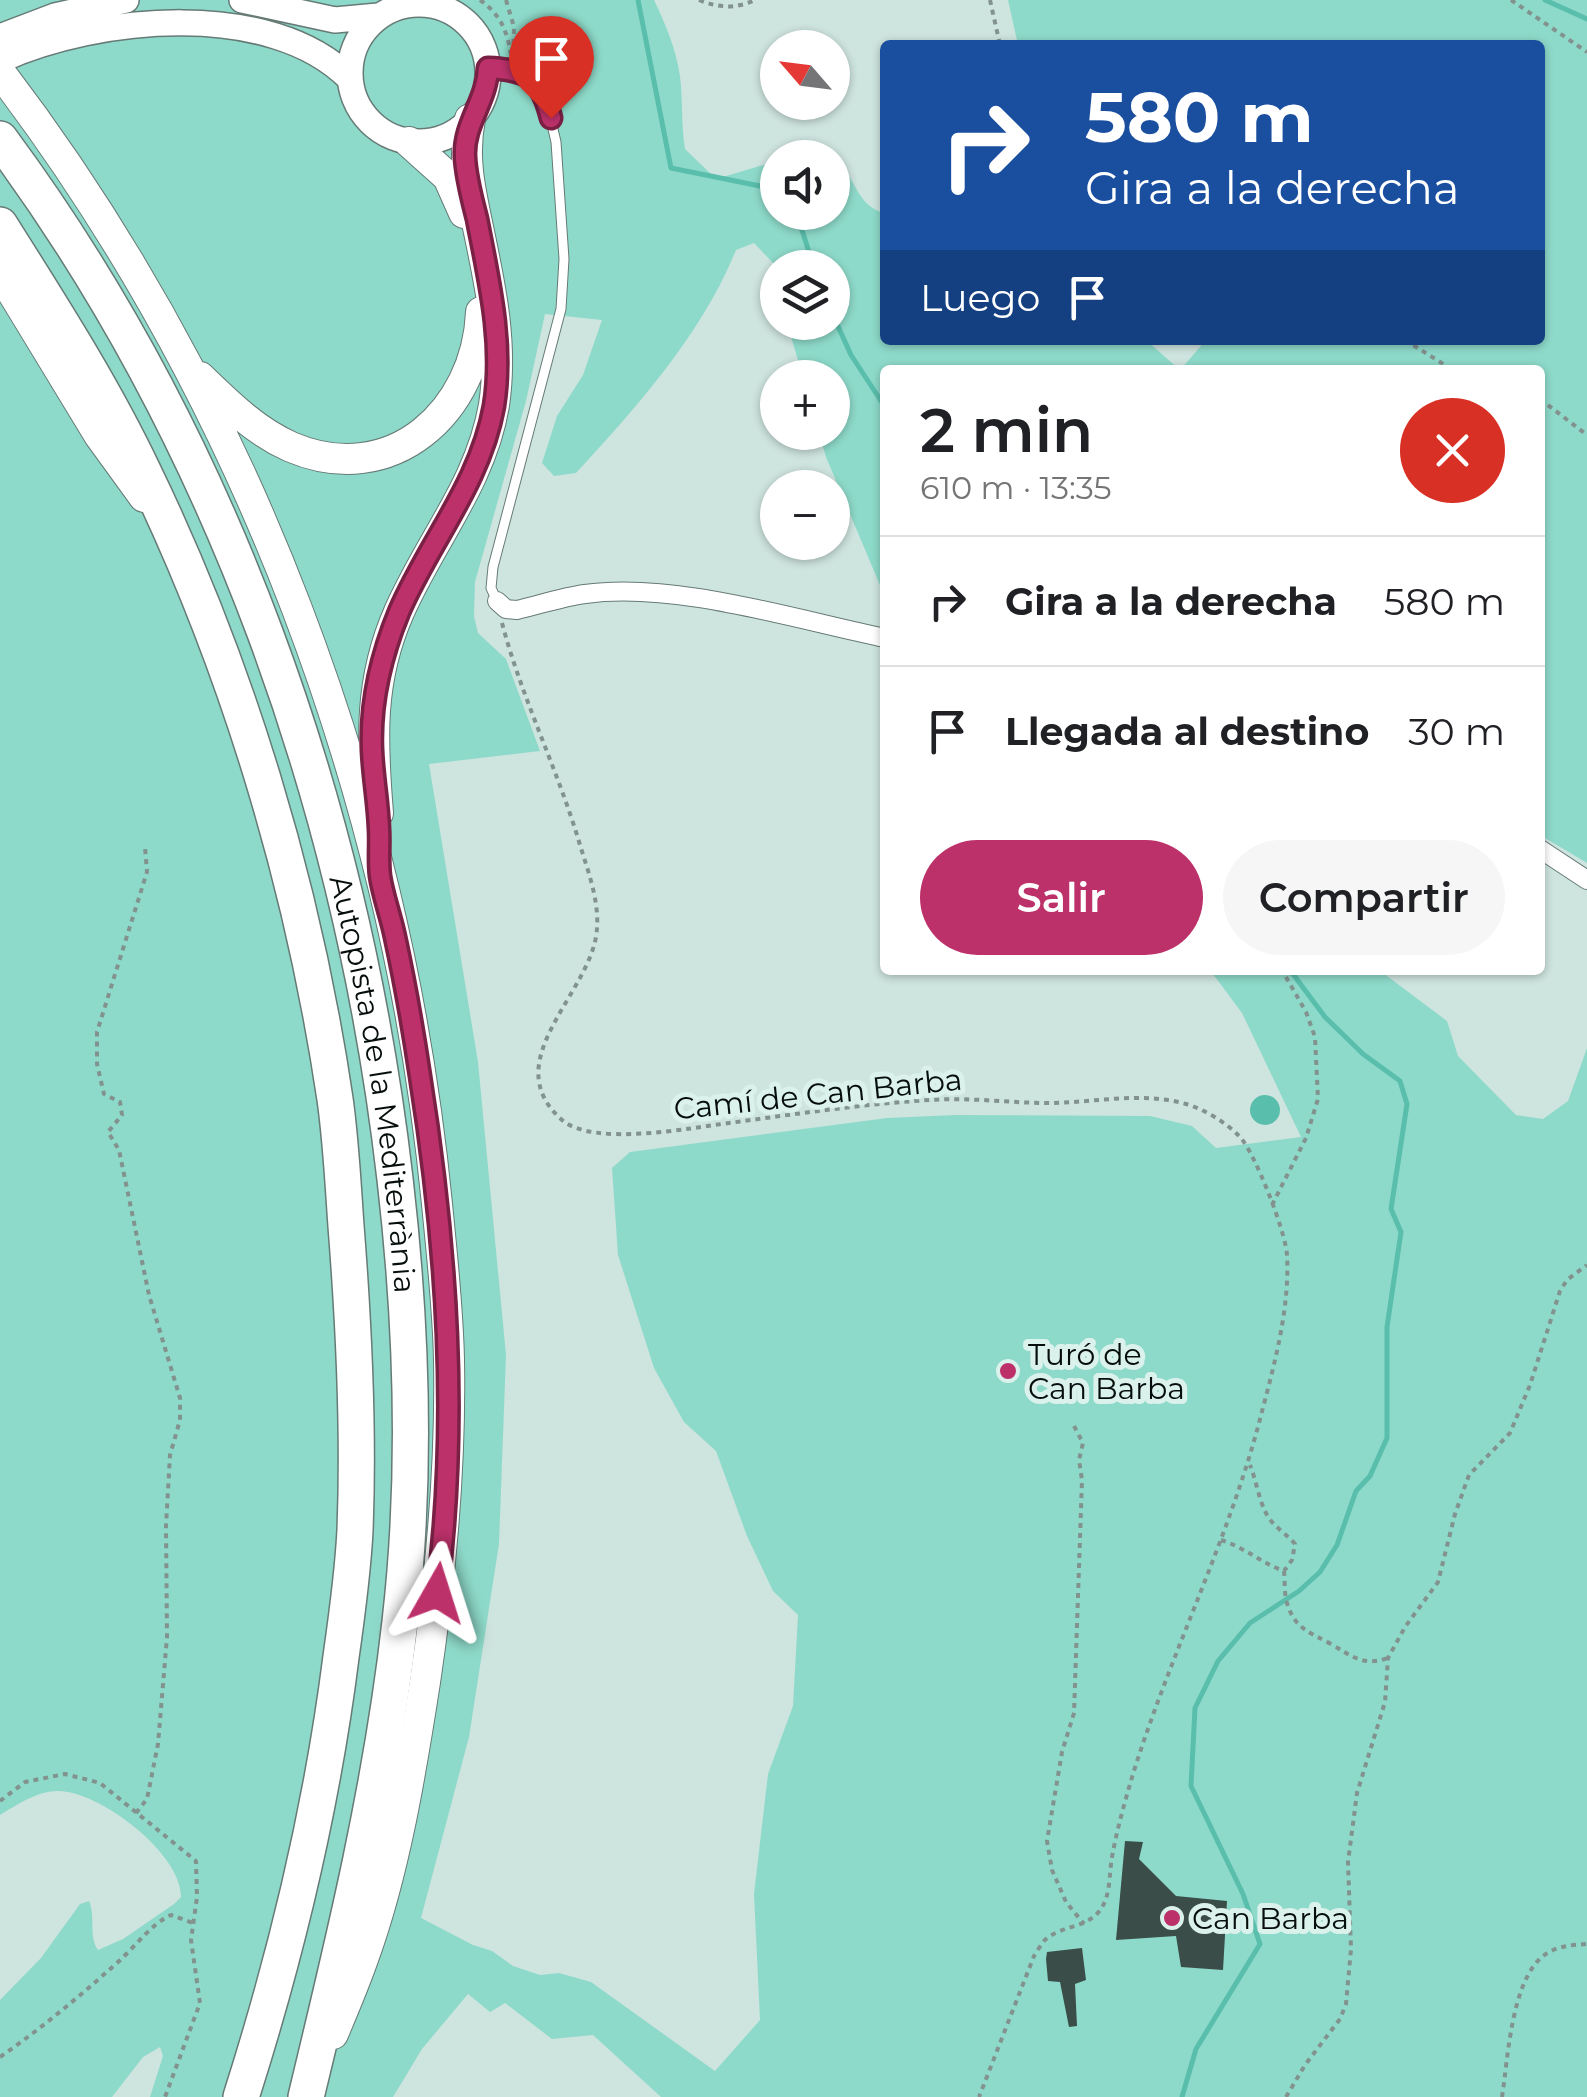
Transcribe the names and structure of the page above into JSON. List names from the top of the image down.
{
  "streets": {
    "highway": ["Autopista de la Mediterrània"],
    "path": ["Camí de Can Barba"]
  },
  "places": ["Turó de Can Barba", "Can Barba"],
  "north": "top left",
  "page": {
    "map_buttons": ["+", "−"],
    "turn": ["580 m", "Gira a la derecha"],
    "then": "Luego",
    "heading": ["2 min", "610 m · 13:35"],
    "list": [
      {
        "name": "Gira a la derecha",
        "value": "580 m"
      },
      {
        "name": "Llegada al destino",
        "value": "30 m"
      }
    ],
    "buttons": ["Salir", "Compartir"]
  }
}
